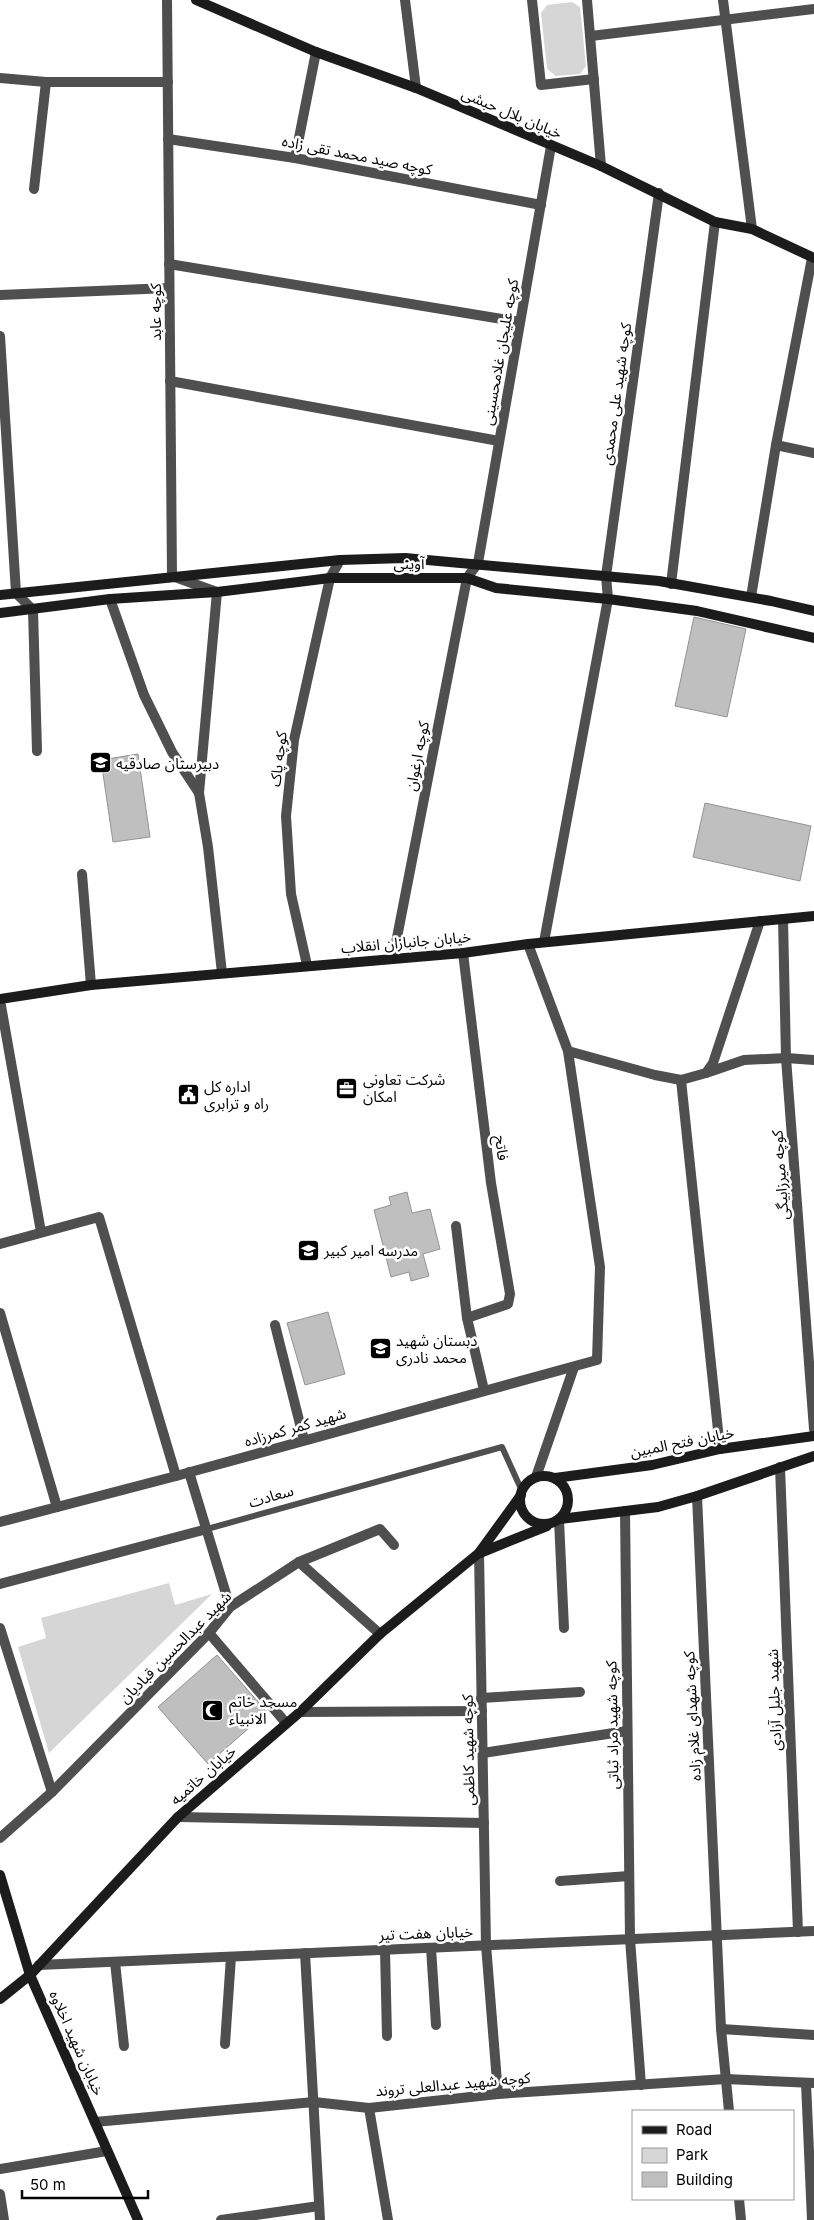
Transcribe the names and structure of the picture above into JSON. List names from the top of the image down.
{
  "streets": {
    "street": [
      "خیابان بلال حبشی",
      "کوچه صید محمد تقی زاده",
      "کوچه عابد",
      "کوچه علیجان غلامحسینی",
      "کوچه شهید علی محمدی",
      "آوینی",
      "کوچه ارغوان",
      "کوچه پاک",
      "خیابان جانبازان انقلاب",
      "فاتح",
      "کوچه میرزابیگی",
      "شهید کمر کمرزاده",
      "خیابان فتح المبین",
      "سعادت",
      "شهید عبدالحسین قبادیان",
      "شهید جلیل آزادی",
      "کوچه شهدای غلام زاده",
      "کوچه شهید مراد ثباتی",
      "کوچه شهید کاظمی",
      "خیابان خاتمیه",
      "خیابان هفت تیر",
      "خیابان شهید اخلاوه",
      "کوچه شهید عبدالعلی تروند"
    ]
  },
  "crossings": [
    ["خیابان بلال حبشی", "کوچه علیجان غلامحسینی"],
    ["خیابان بلال حبشی", "کوچه شهید علی محمدی"],
    ["کوچه صید محمد تقی زاده", "کوچه عابد"],
    ["کوچه صید محمد تقی زاده", "کوچه علیجان غلامحسینی"],
    ["کوچه عابد", "آوینی"],
    ["کوچه علیجان غلامحسینی", "آوینی"],
    ["کوچه علیجان غلامحسینی", "کوچه ارغوان"],
    ["کوچه شهید علی محمدی", "آوینی"],
    ["کوچه شهید علی محمدی", "خیابان جانبازان انقلاب"],
    ["آوینی", "کوچه ارغوان"],
    ["آوینی", "کوچه پاک"],
    ["کوچه ارغوان", "خیابان جانبازان انقلاب"],
    ["کوچه پاک", "خیابان جانبازان انقلاب"],
    ["خیابان جانبازان انقلاب", "فاتح"],
    ["خیابان جانبازان انقلاب", "کوچه میرزابیگی"],
    ["خیابان فتح المبین", "سعادت"],
    ["خیابان فتح المبین", "خیابان خاتمیه"],
    ["سعادت", "خیابان خاتمیه"],
    ["شهید جلیل آزادی", "خیابان هفت تیر"],
    ["کوچه شهدای غلام زاده", "خیابان هفت تیر"],
    ["کوچه شهدای غلام زاده", "کوچه شهید عبدالعلی تروند"],
    ["کوچه شهید مراد ثباتی", "خیابان هفت تیر"],
    ["کوچه شهید مراد ثباتی", "کوچه شهید عبدالعلی تروند"],
    ["کوچه شهید کاظمی", "خیابان خاتمیه"],
    ["کوچه شهید کاظمی", "خیابان هفت تیر"],
    ["کوچه شهید کاظمی", "کوچه شهید عبدالعلی تروند"],
    ["خیابان خاتمیه", "خیابان هفت تیر"],
    ["خیابان خاتمیه", "خیابان شهید اخلاوه"],
    ["خیابان شهید اخلاوه", "کوچه شهید عبدالعلی تروند"]
  ],
  "places": {
    "school or university": ["دبیرستان صادقیه", "مدرسه امیر کبیر", "دبستان شهید محمد نادری"],
    "office": ["شرکت تعاونی امکان"],
    "public building": ["اداره کل راه و ترابری"],
    "mosque": ["مسجد خاتم الانبیاء"]
  },
  "legend": ["Road", "Park", "Building"],
  "scale_bar": "50 m"
}
